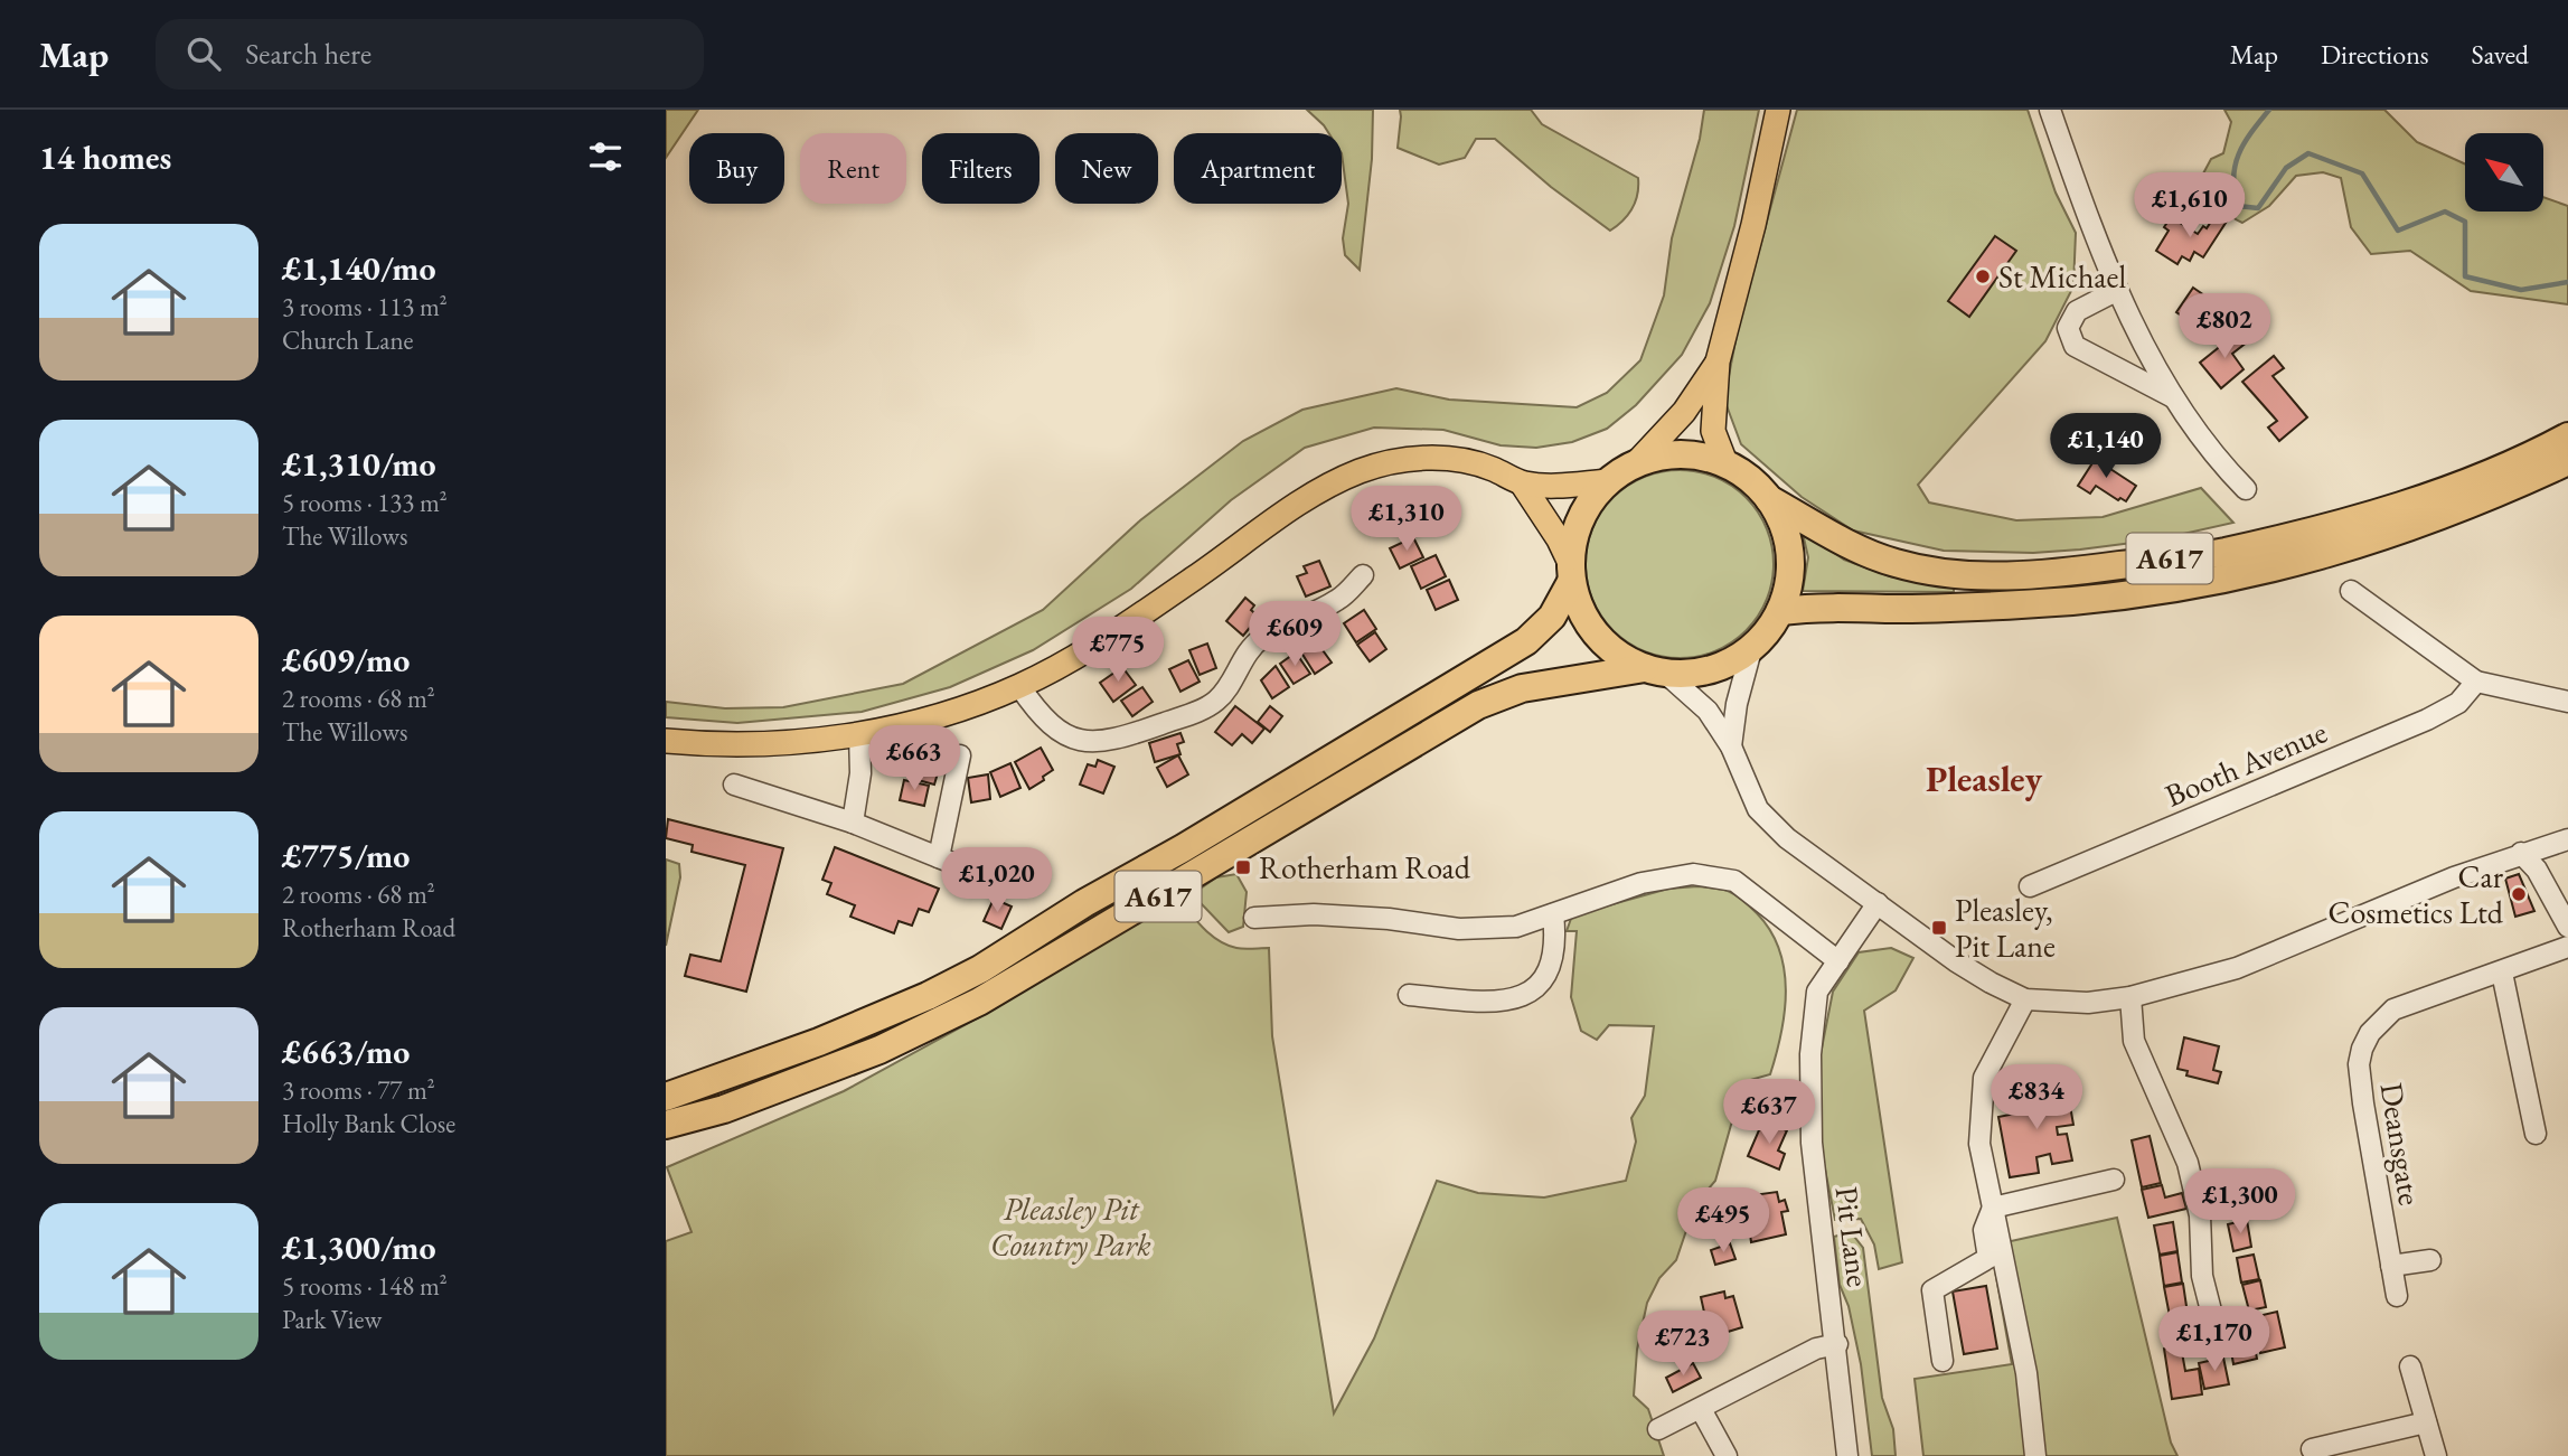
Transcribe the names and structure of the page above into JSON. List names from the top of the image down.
{
  "streets": {
    "highway": ["A617"],
    "street": ["Booth Avenue", "Deansgate", "Pit Lane"]
  },
  "districts": ["Pleasley"],
  "parks": ["Pleasley Pit Country Park"],
  "places": {
    "other": ["St Michael", "Car Cosmetics Ltd"],
    "transit": ["Rotherham Road", "Pleasley, Pit Lane"]
  },
  "north": "top left",
  "page": {
    "header": "Map",
    "search": "Search here",
    "nav": ["Map", "Directions", "Saved"],
    "heading": "14 homes",
    "chip": [
      "Buy",
      "Rent",
      "Filters",
      "New",
      "Apartment"
    ],
    "price": [
      "£1,610",
      "£802",
      "£1,140",
      "£1,310",
      "£609",
      "£775",
      "£663",
      "£1,020",
      "£834",
      "£637",
      "£1,300",
      "£495",
      "£1,170",
      "£723"
    ],
    "list": [
      {
        "name": "£1,140/mo",
        "note": "3 rooms · 113 m² · Church Lane"
      },
      {
        "name": "£1,310/mo",
        "note": "5 rooms · 133 m² · The Willows"
      },
      {
        "name": "£609/mo",
        "note": "2 rooms · 68 m² · The Willows"
      },
      {
        "name": "£775/mo",
        "note": "2 rooms · 68 m² · Rotherham Road"
      },
      {
        "name": "£663/mo",
        "note": "3 rooms · 77 m² · Holly Bank Close"
      },
      {
        "name": "£1,300/mo",
        "note": "5 rooms · 148 m² · Park View"
      }
    ]
  }
}
